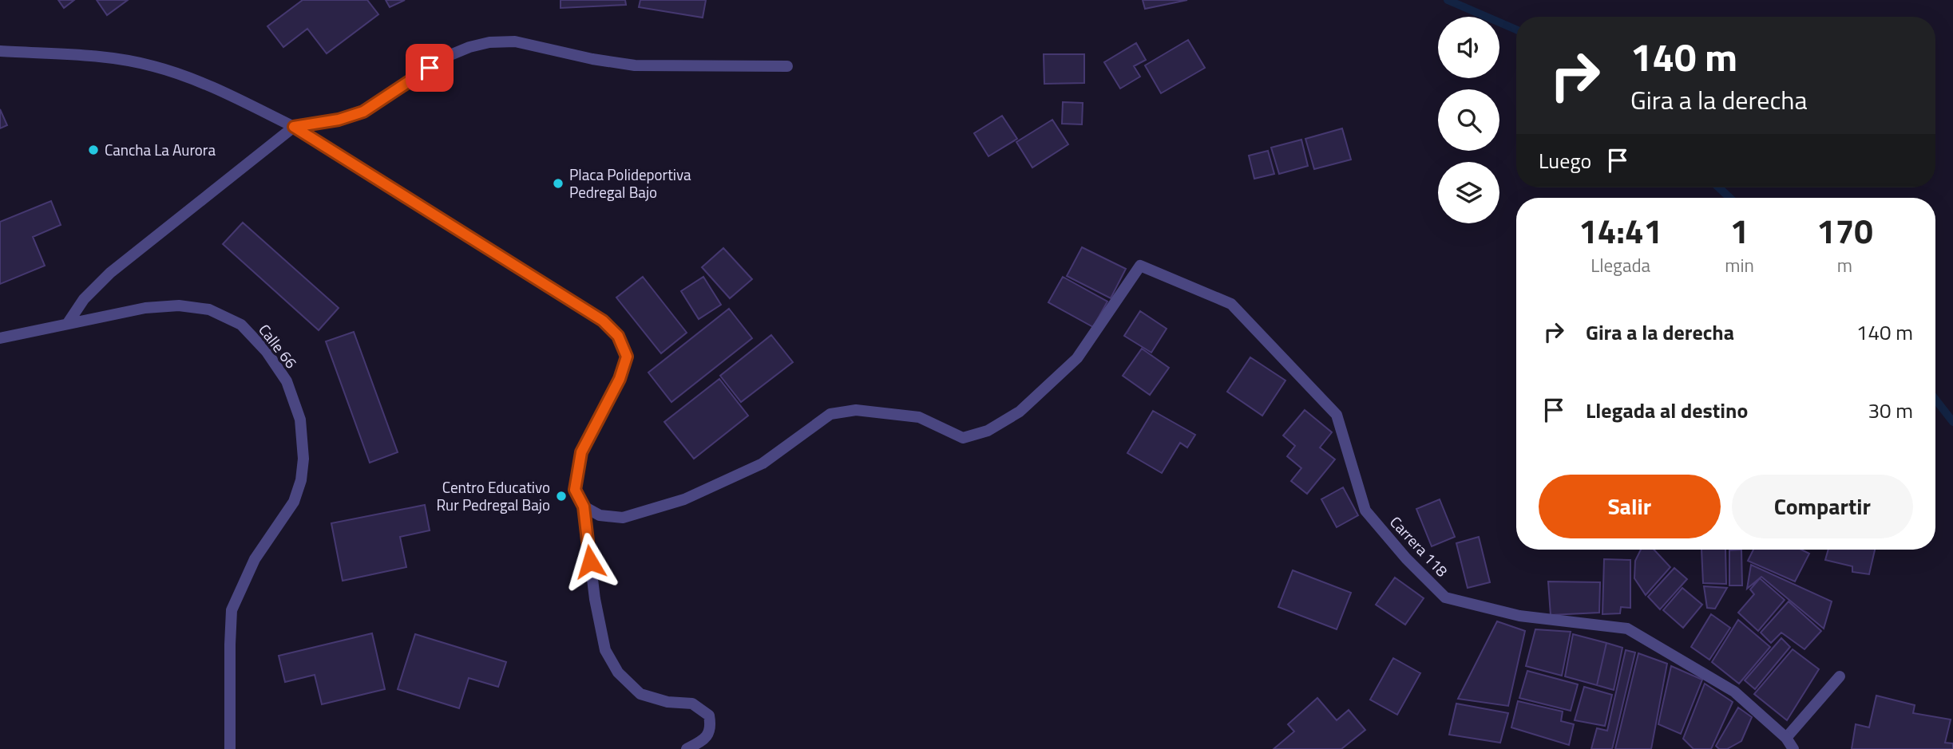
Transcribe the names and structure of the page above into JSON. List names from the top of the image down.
{
  "streets": {
    "street": ["Calle 66", "Carrera 118"]
  },
  "places": ["Cancha La Aurora", "Placa Polideportiva Pedregal Bajo", "Centro Educativo Rur Pedregal Bajo"],
  "page": {
    "turn": ["140 m", "Gira a la derecha"],
    "then": "Luego",
    "eta": [
      "14:41",
      "Llegada",
      "1",
      "min",
      "170",
      "m"
    ],
    "list": [
      {
        "name": "Gira a la derecha",
        "value": "140 m"
      },
      {
        "name": "Llegada al destino",
        "value": "30 m"
      }
    ],
    "buttons": ["Salir", "Compartir"]
  }
}
